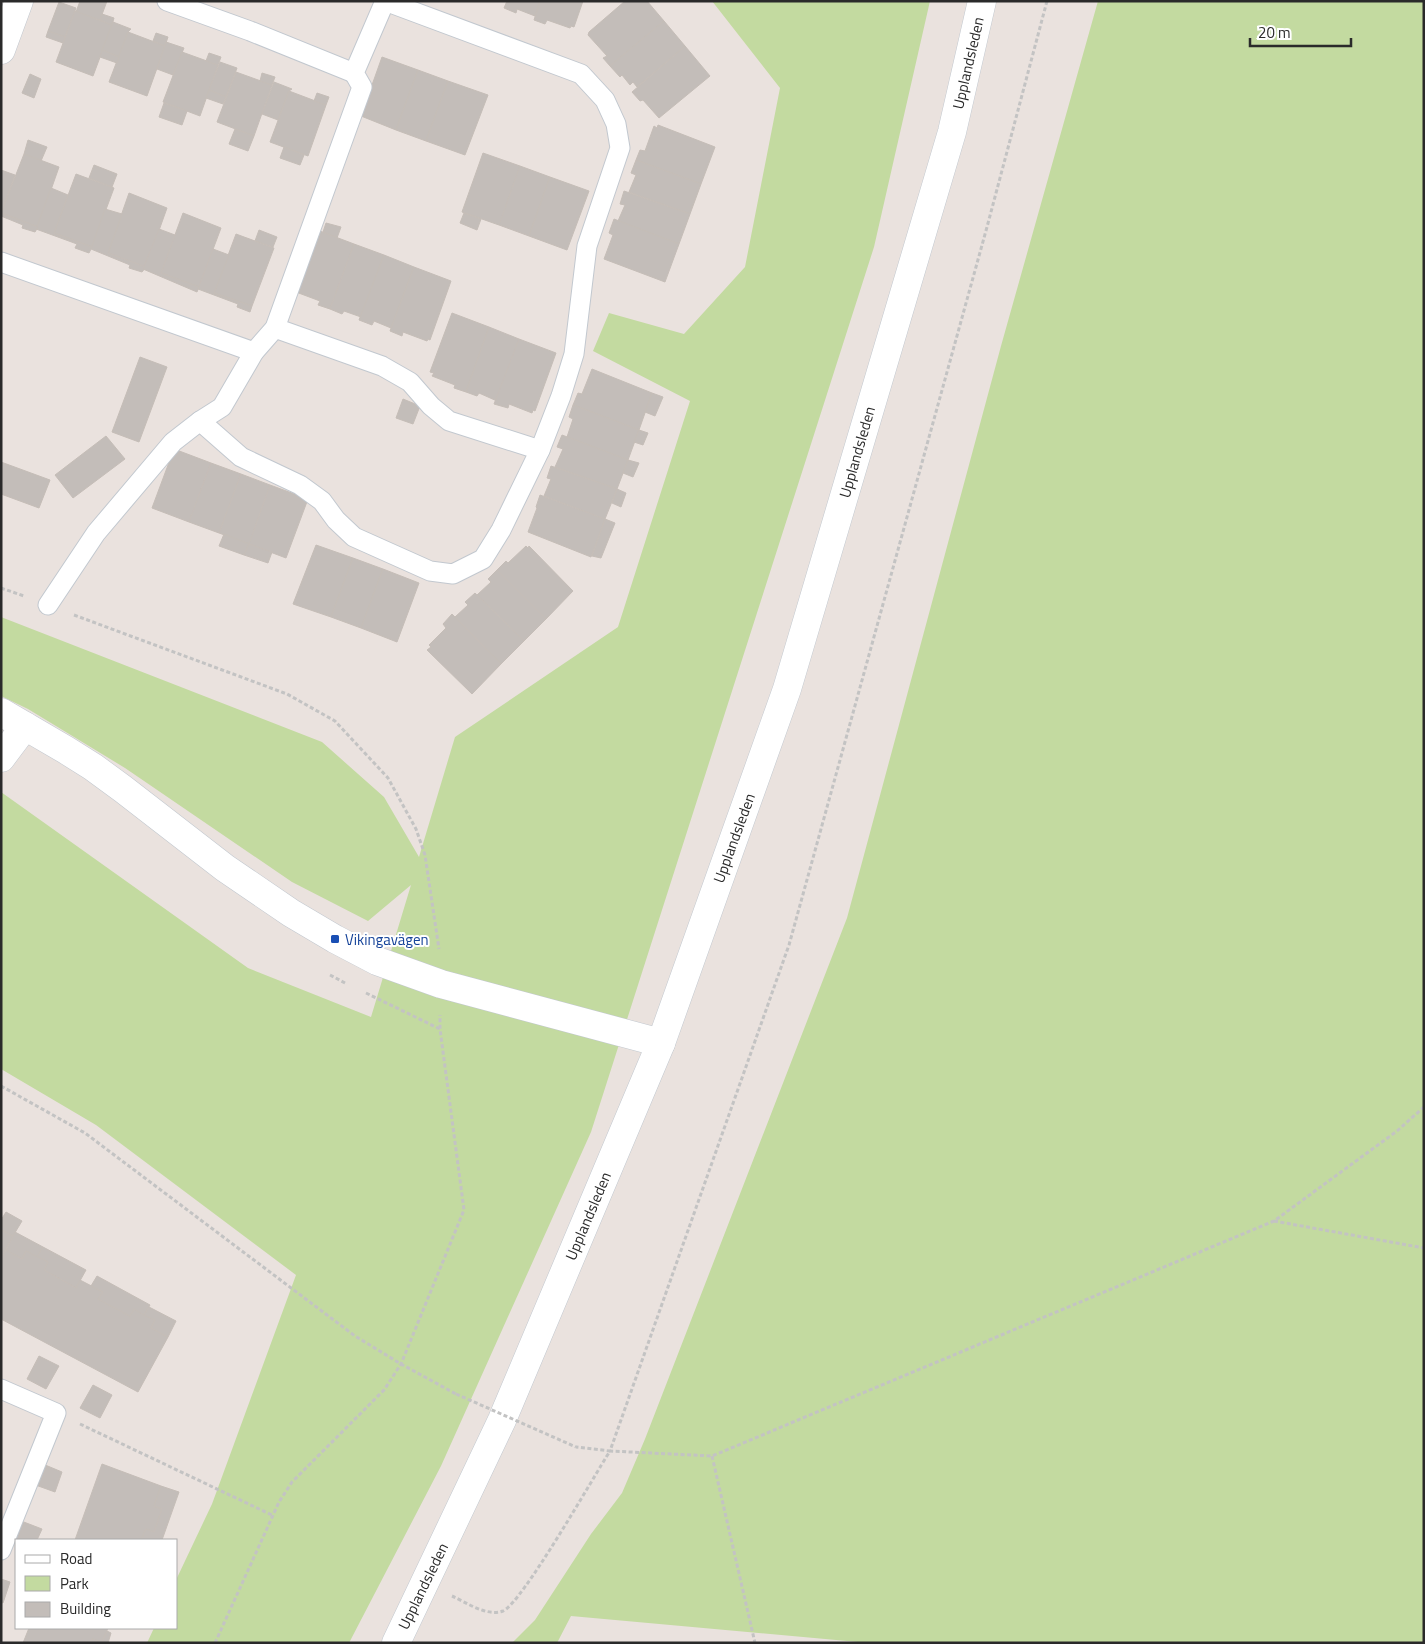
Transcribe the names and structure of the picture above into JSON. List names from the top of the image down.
{
  "streets": {
    "street": ["Upplandsleden"]
  },
  "places": {
    "transit": ["Vikingavägen"]
  },
  "legend": ["Road", "Park", "Building"],
  "scale_bar": "20 m"
}
